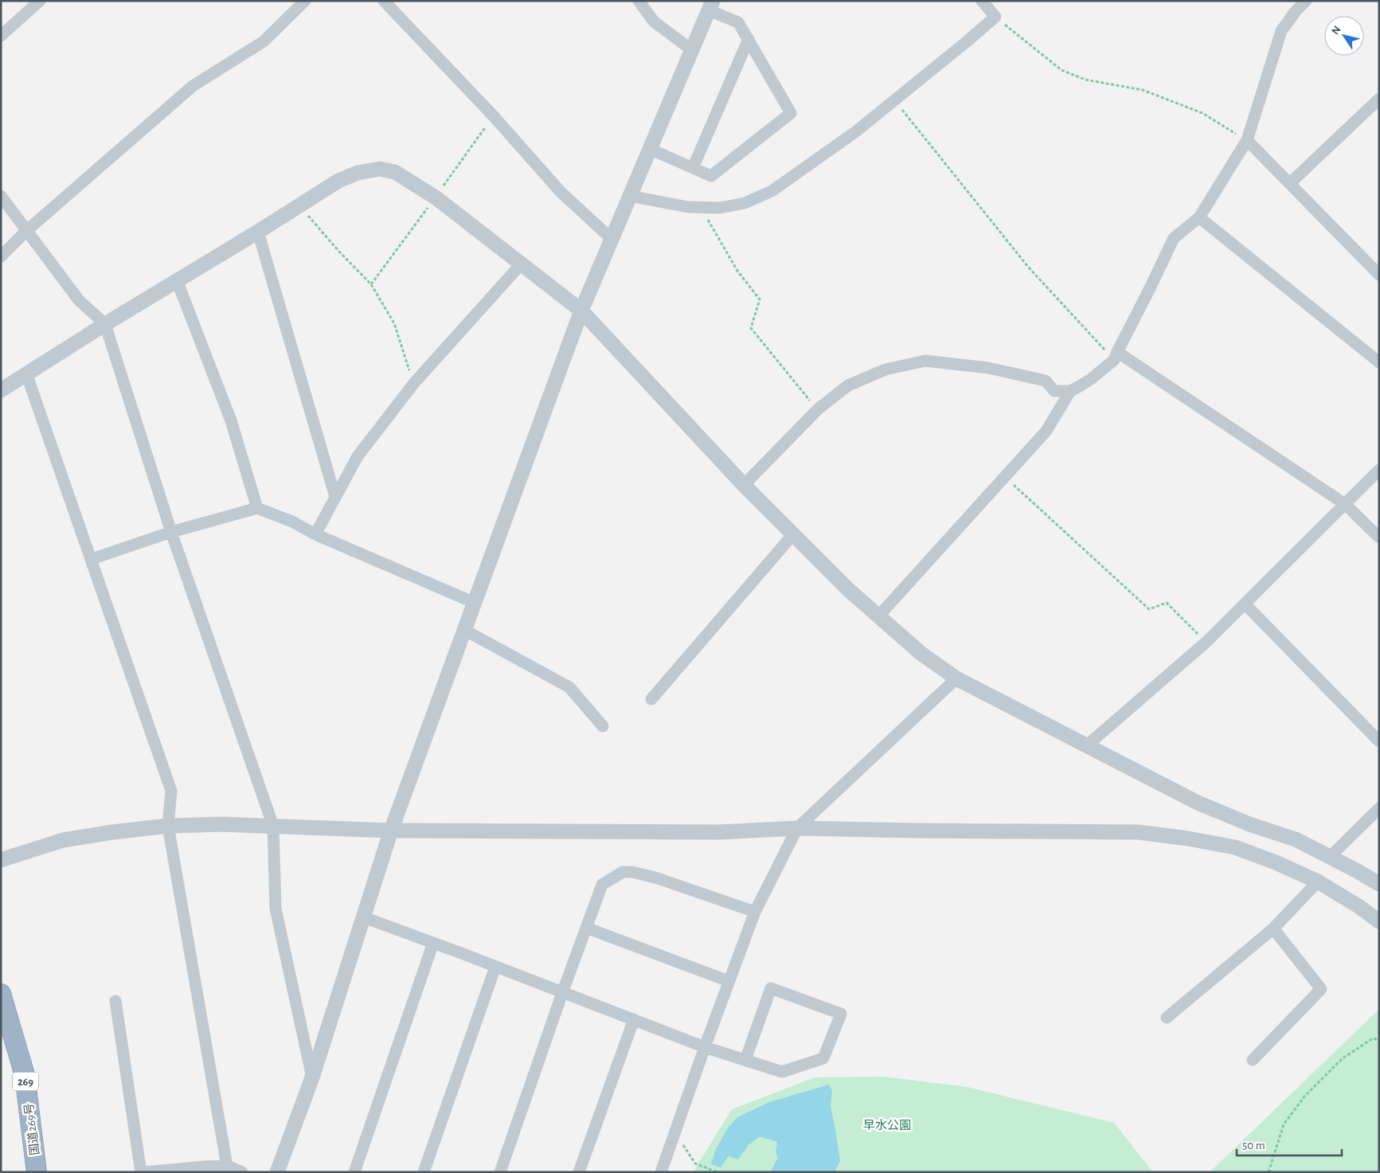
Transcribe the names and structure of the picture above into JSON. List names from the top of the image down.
{
  "streets": {
    "highway": ["269", "国道269号"]
  },
  "parks": ["早水公園"],
  "scale_bar": "50 m",
  "north": "top left"
}
